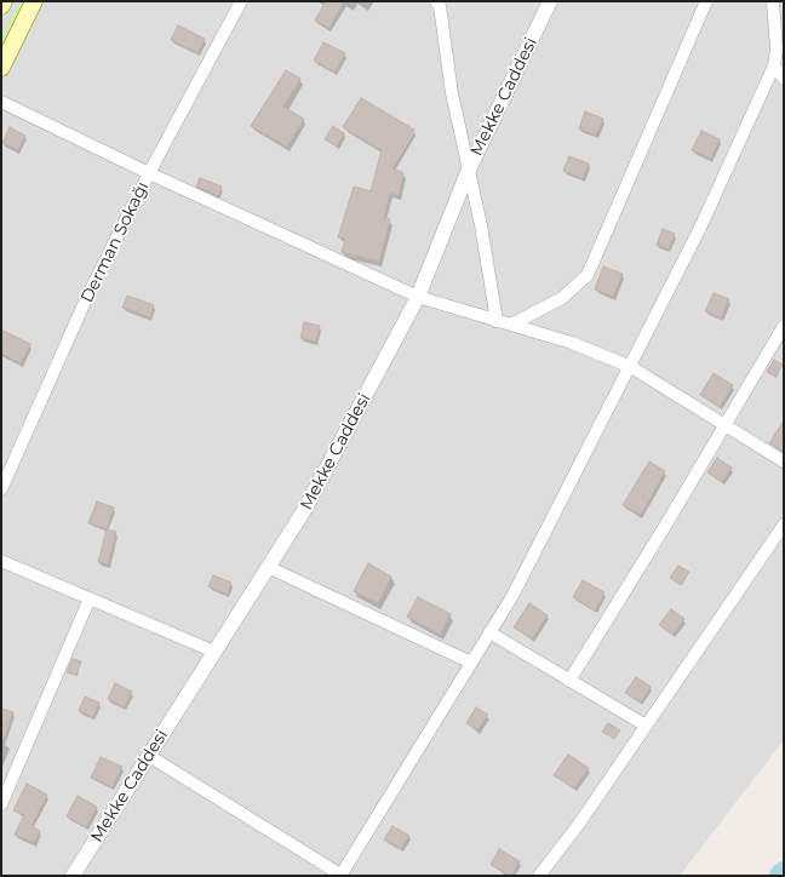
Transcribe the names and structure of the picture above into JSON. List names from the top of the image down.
{
  "streets": {
    "street": ["Mekke Caddesi", "Derman Sokağı"]
  }
}
